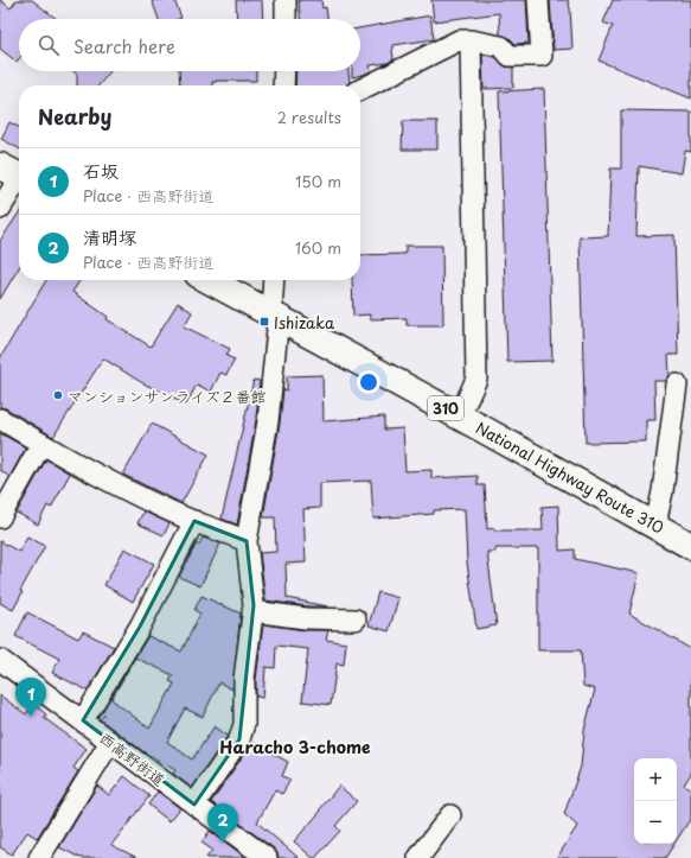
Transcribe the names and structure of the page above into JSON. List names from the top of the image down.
{
  "streets": {
    "highway": ["310", "National Highway Route 310"],
    "street": ["西高野街道"]
  },
  "districts": ["Haracho 3-chome"],
  "places": {
    "transit": ["Ishizaka"],
    "other": ["マンションサンライズ２番館"]
  },
  "page": {
    "search": "Search here",
    "heading": ["Nearby", "2 results"],
    "list": [
      {
        "mark": "1",
        "name": "石坂",
        "note": "Place · 西高野街道",
        "value": "150 m"
      },
      {
        "mark": "2",
        "name": "清明塚",
        "note": "Place · 西高野街道",
        "value": "160 m"
      }
    ],
    "pins": ["1", "2"],
    "map_buttons": ["+", "−"]
  }
}
